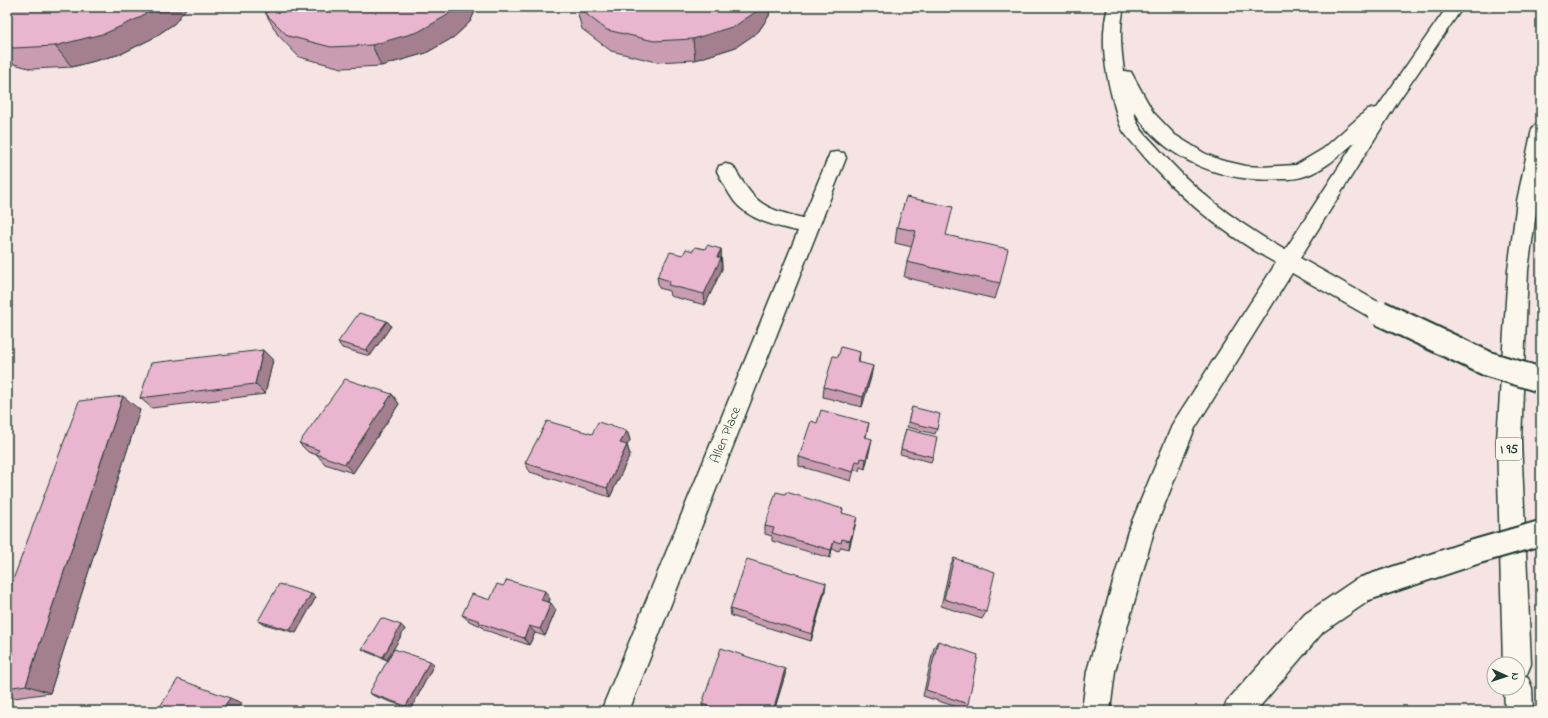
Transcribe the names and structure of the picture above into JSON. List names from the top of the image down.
{
  "streets": {
    "main road": ["Allen Place", "I 95"]
  },
  "north": "right"
}
